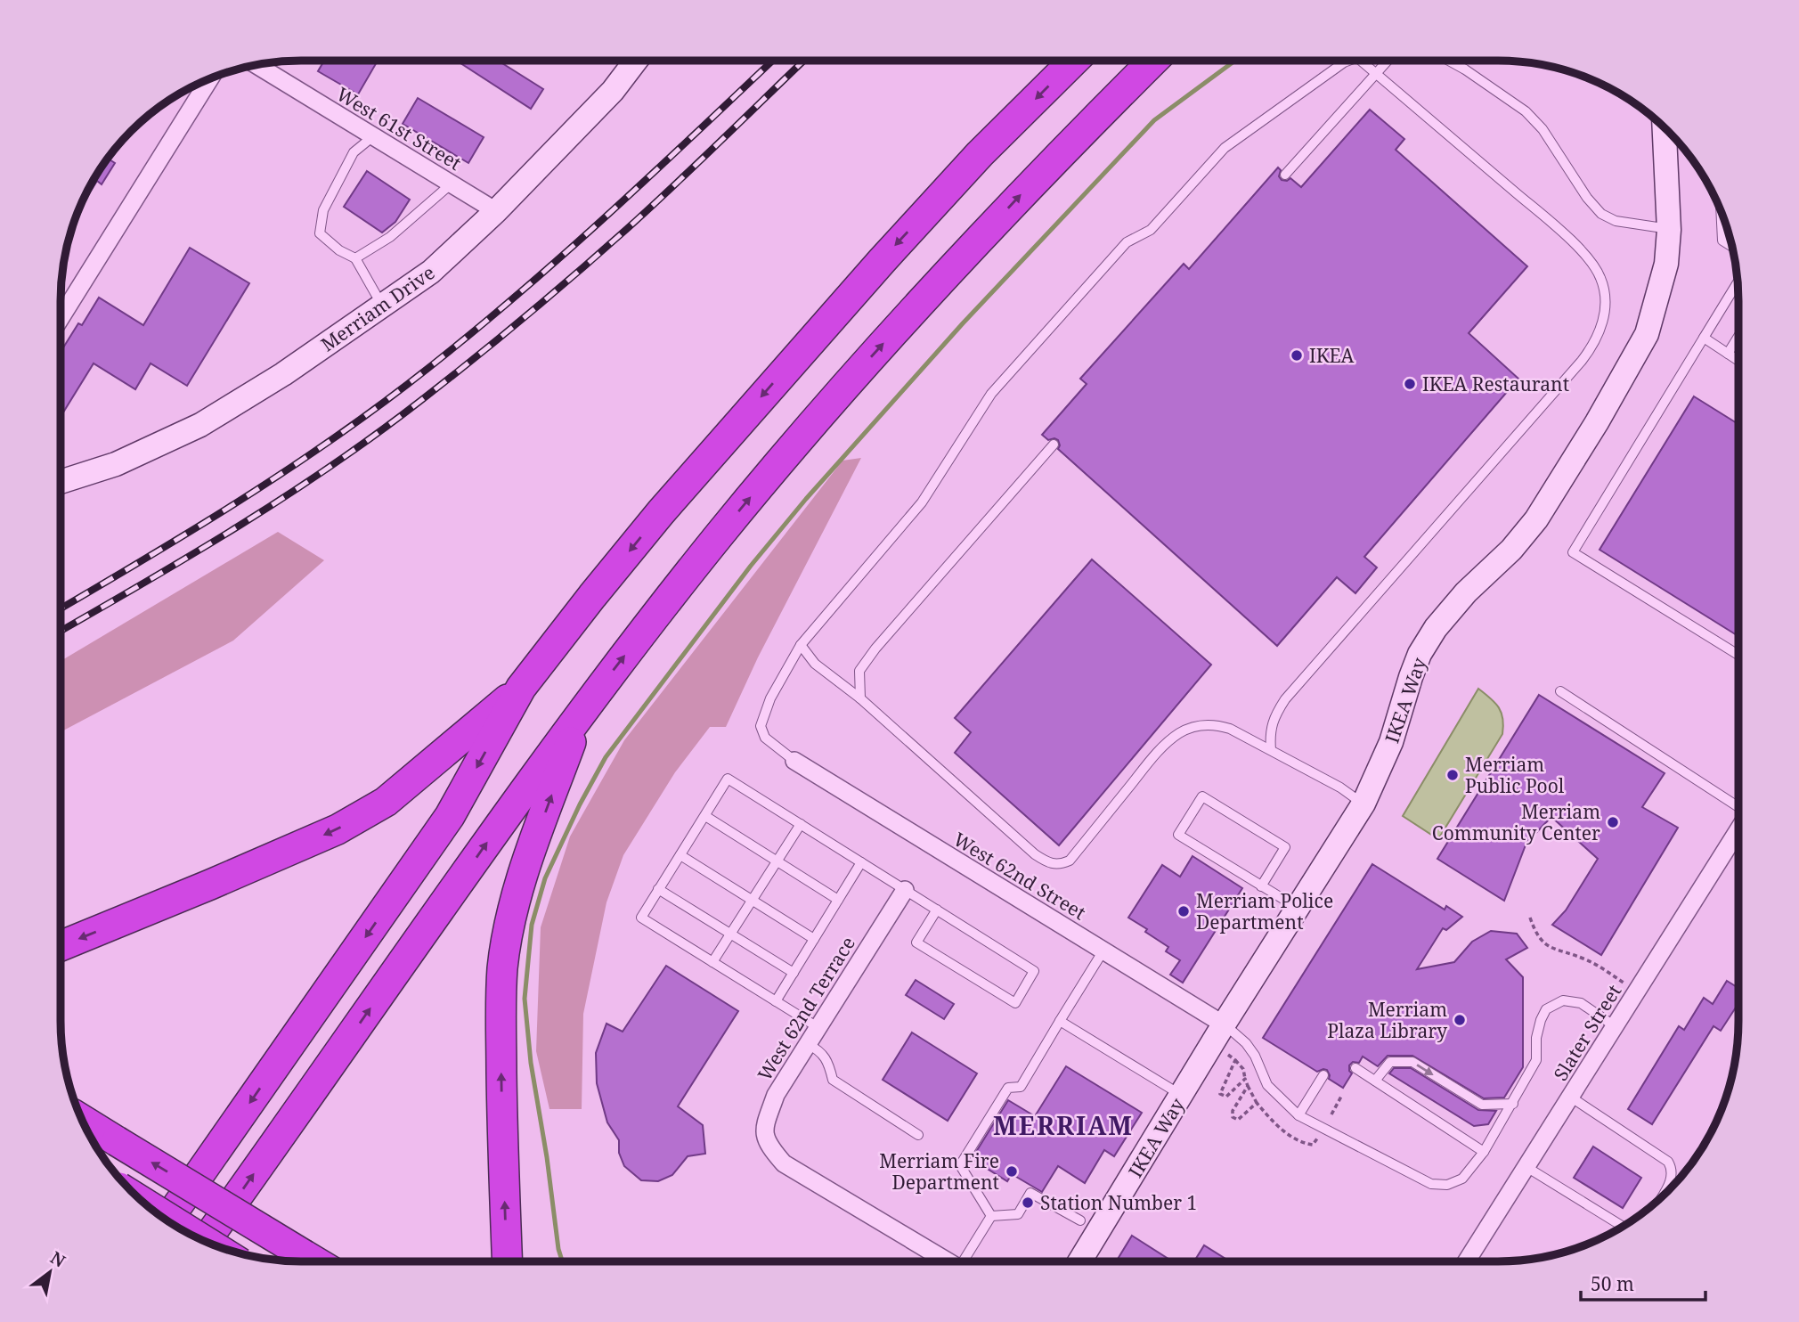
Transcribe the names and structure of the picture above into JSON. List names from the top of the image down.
{
  "streets": {
    "street": [
      "West 61st Street",
      "Merriam Drive",
      "IKEA Way",
      "West 62nd Street",
      "West 62nd Terrace",
      "Slater Street"
    ]
  },
  "crossings": [
    ["West 61st Street", "Merriam Drive"],
    ["IKEA Way", "West 62nd Street"]
  ],
  "districts": ["MERRIAM"],
  "places": [
    "IKEA",
    "IKEA Restaurant",
    "Merriam Public Pool",
    "Merriam Community Center",
    "Merriam Police Department",
    "Merriam Plaza Library",
    "Merriam Fire Department",
    "Station Number 1"
  ],
  "scale_bar": "50 m",
  "north": "top right"
}
